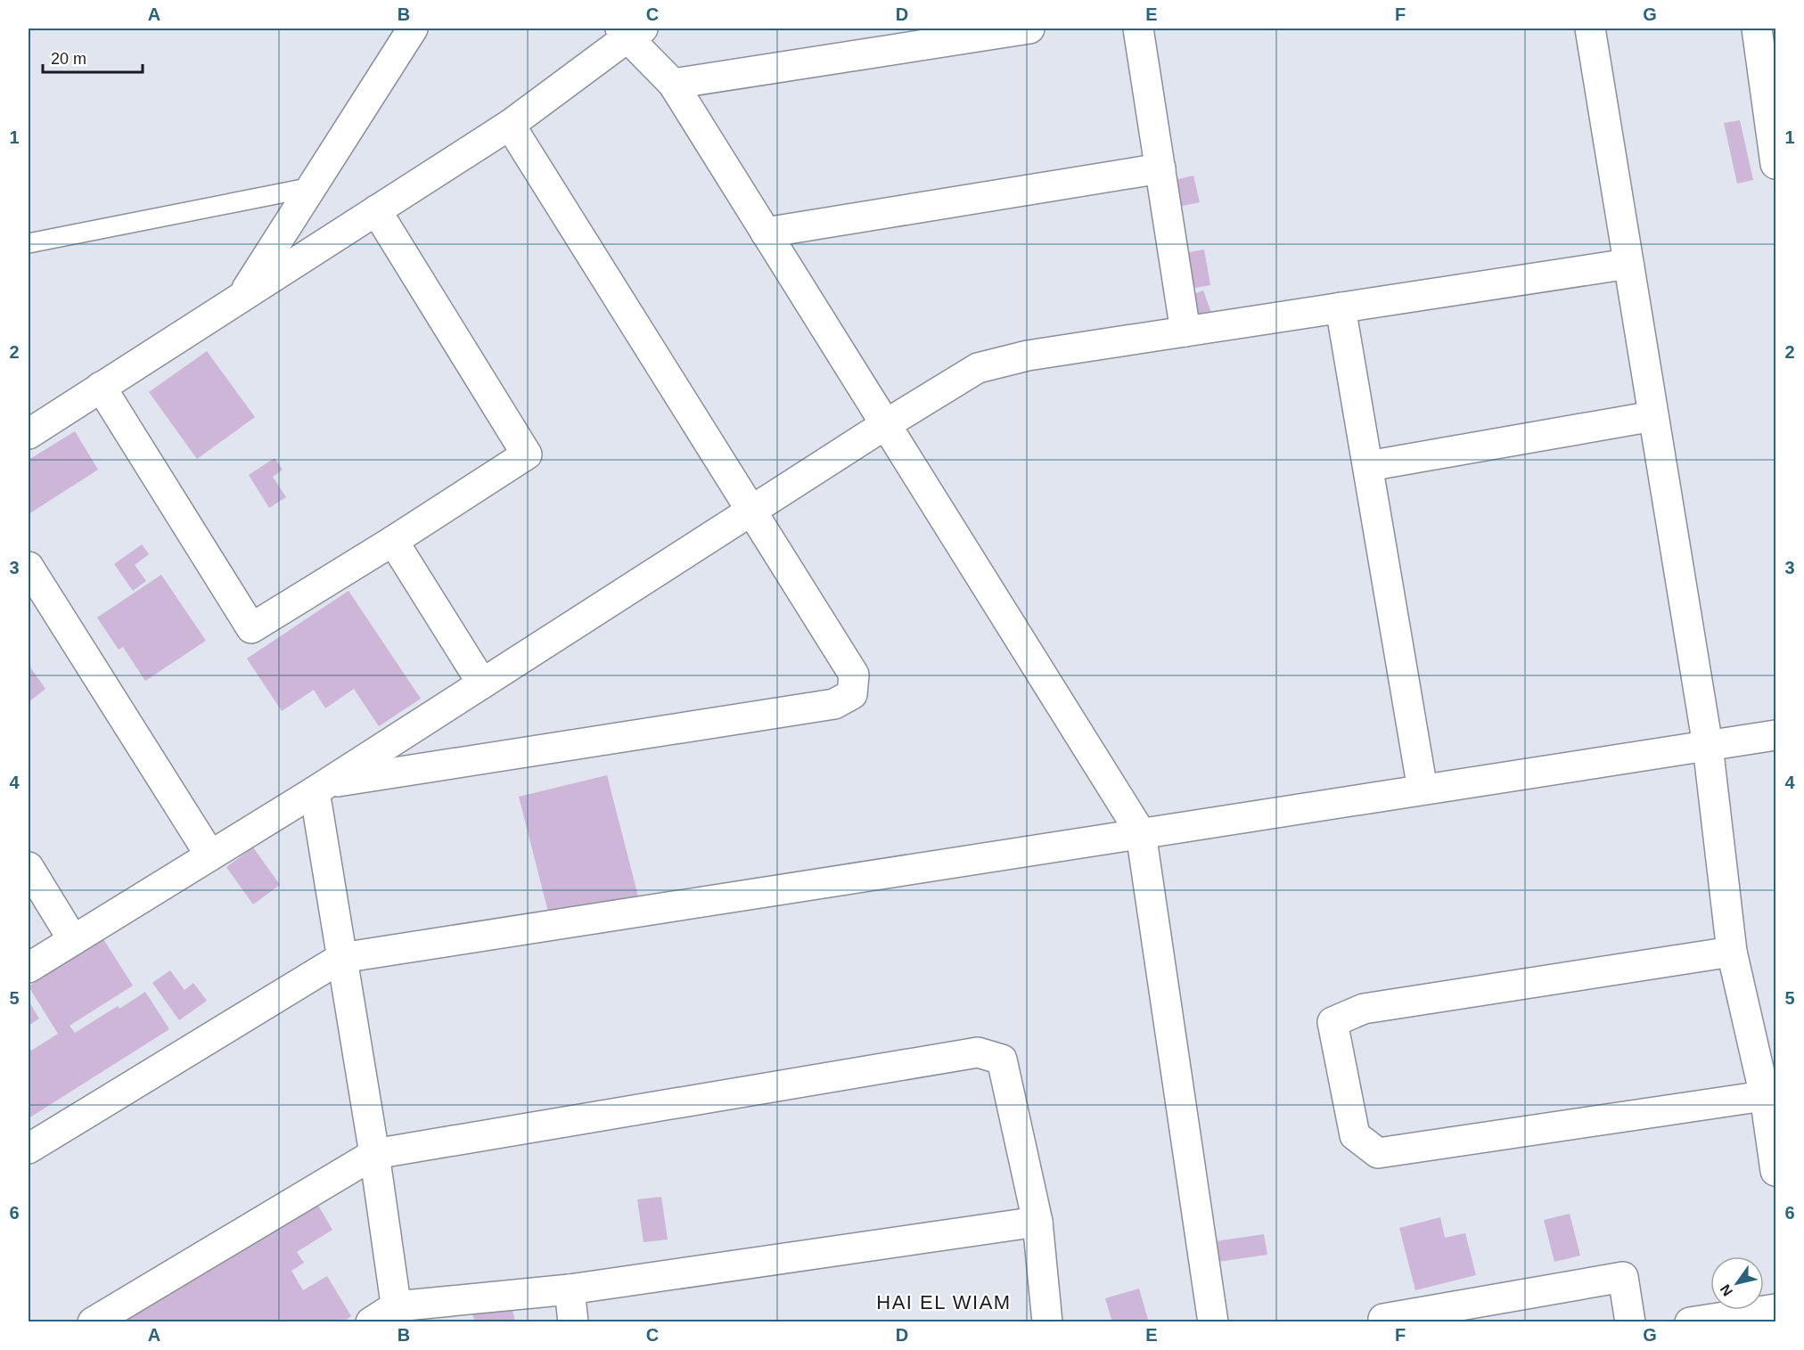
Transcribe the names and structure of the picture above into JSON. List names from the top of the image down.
{
  "districts": ["HAI EL WIAM"],
  "scale_bar": "20 m",
  "north": "bottom left",
  "grid": {
    "columns": [
      "A",
      "B",
      "C",
      "D",
      "E",
      "F",
      "G"
    ],
    "rows": [
      "1",
      "2",
      "3",
      "4",
      "5",
      "6"
    ]
  }
}
